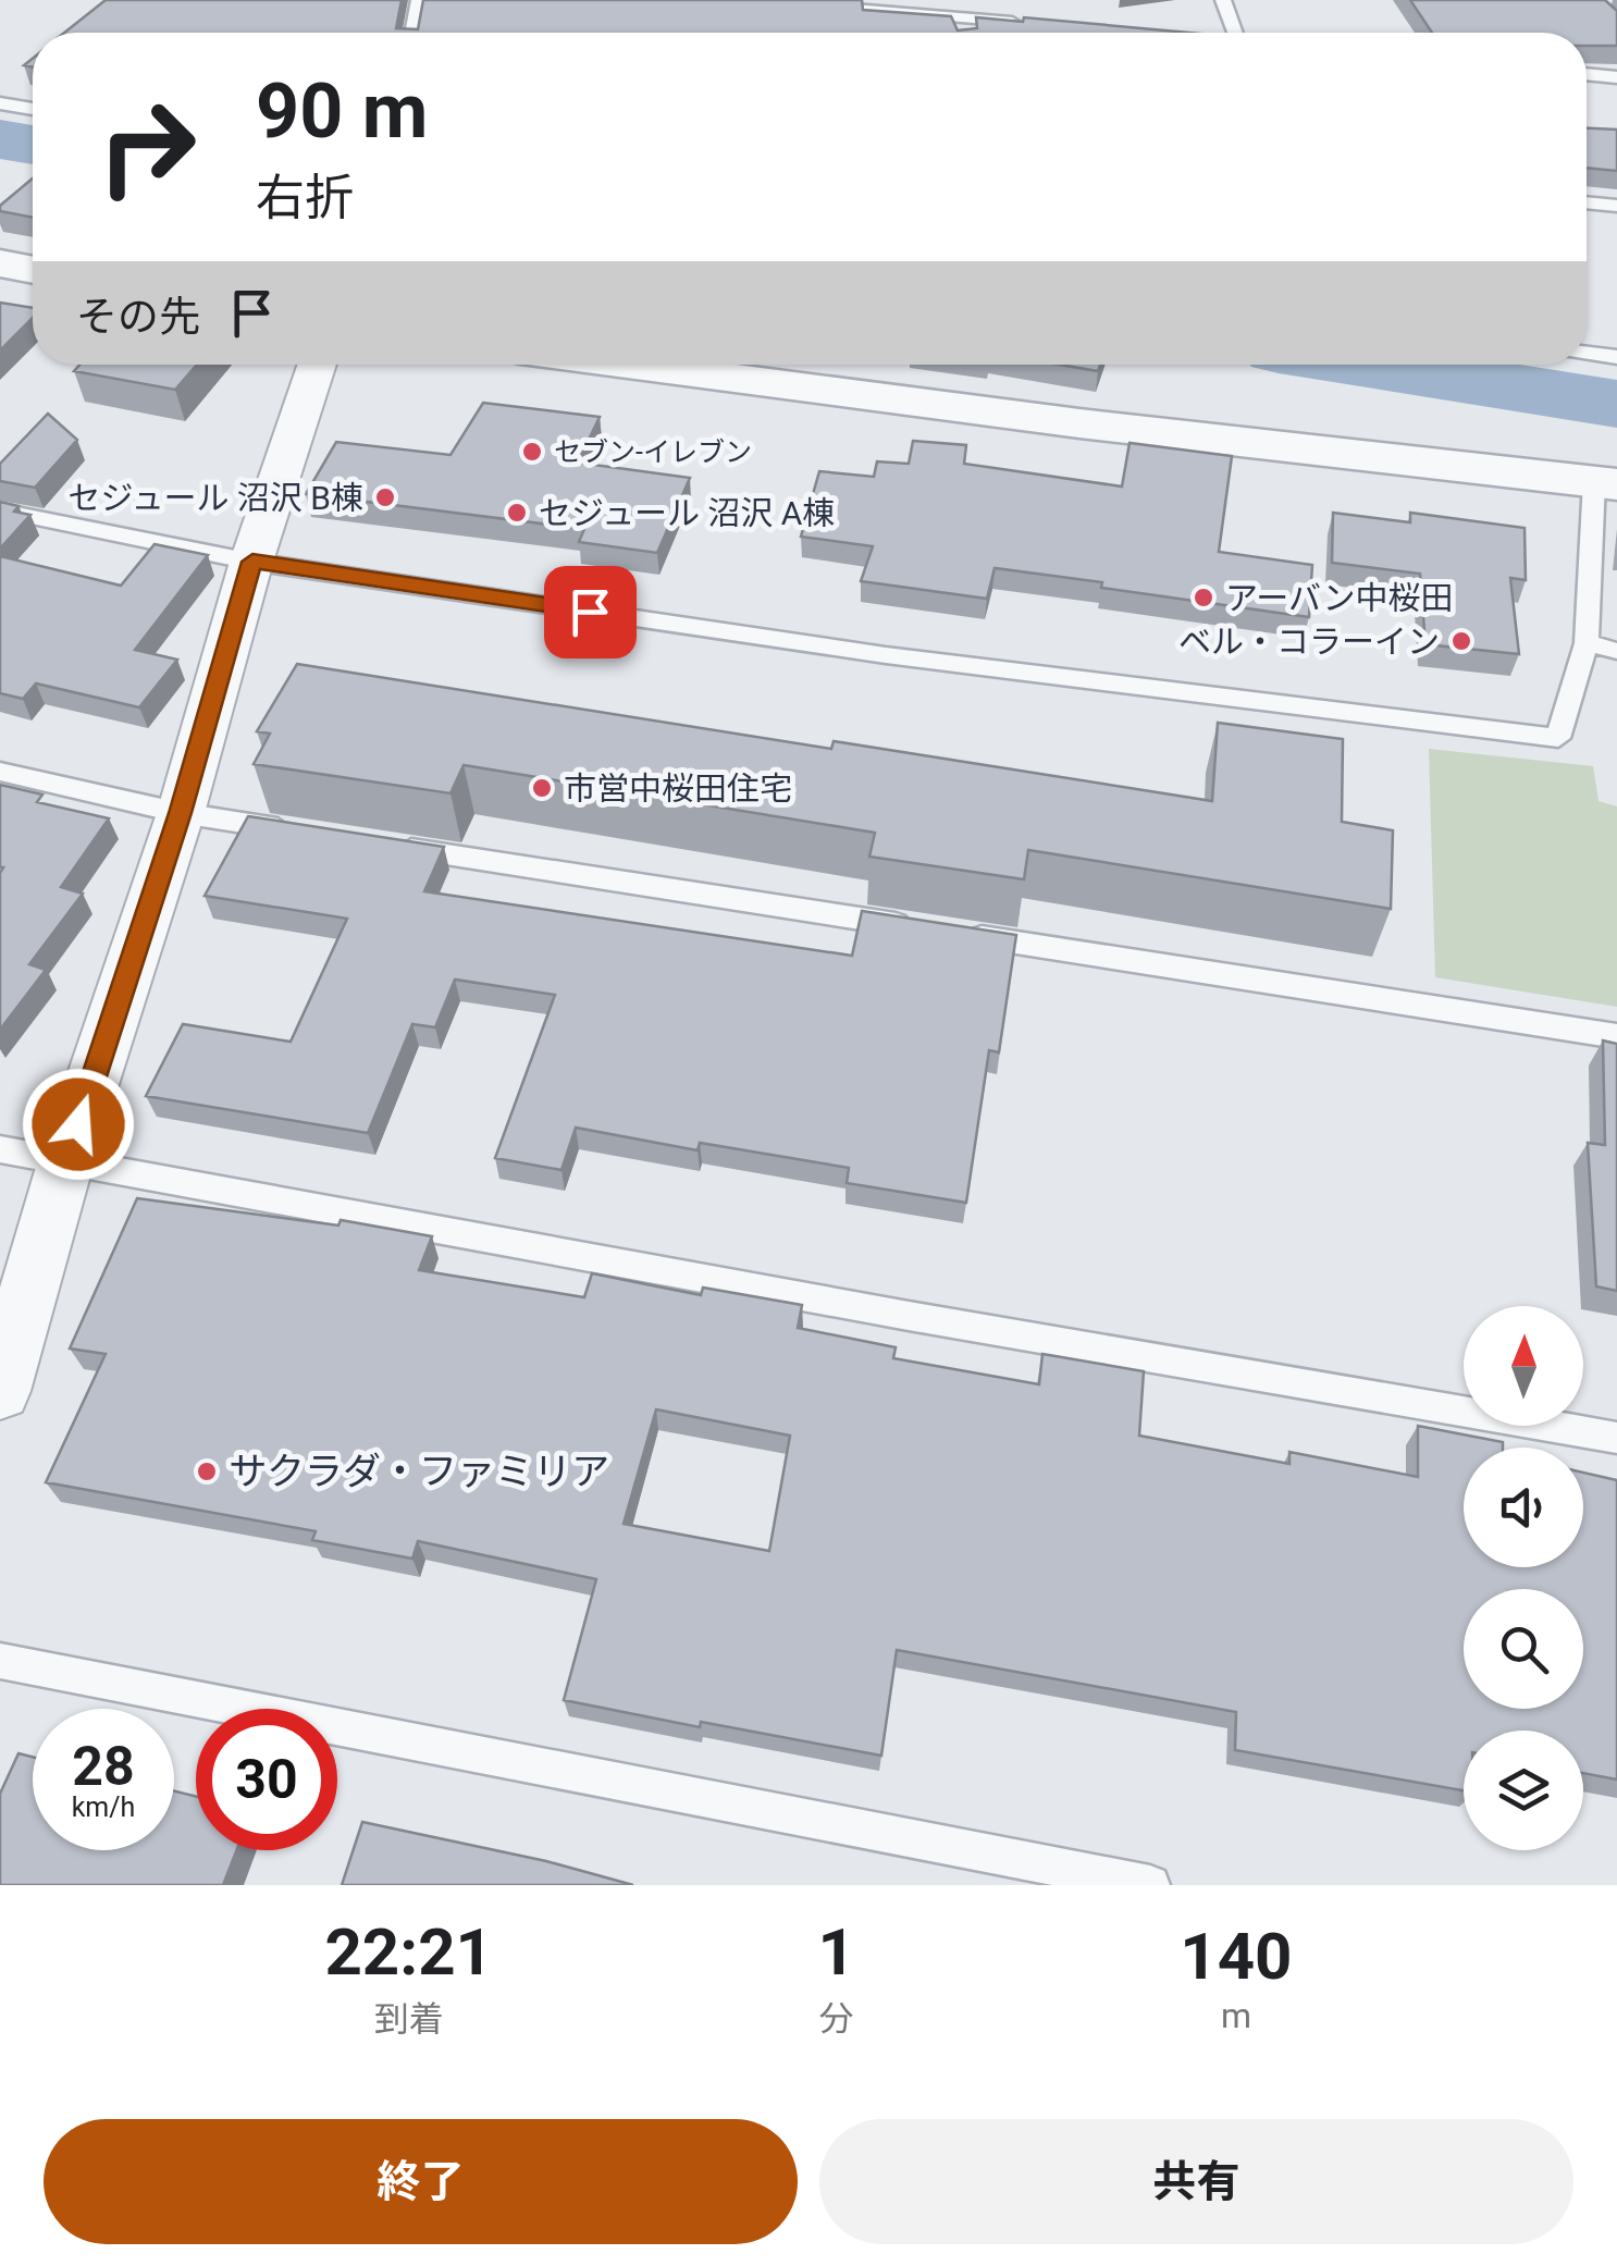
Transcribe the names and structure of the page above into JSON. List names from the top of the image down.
{
  "places": [
    "セブン-イレブン",
    "セジュール 沼沢 B棟",
    "セジュール 沼沢 A棟",
    "アーバン中桜田",
    "ベル・コラーイン",
    "市営中桜田住宅",
    "サクラダ・ファミリア"
  ],
  "north": "top",
  "page": {
    "turn": ["90 m", "右折"],
    "then": "その先",
    "speed": "28 km/h",
    "limit": "30",
    "eta": [
      "22:21",
      "到着",
      "1",
      "分",
      "140",
      "m"
    ],
    "buttons": ["終了", "共有"]
  }
}
